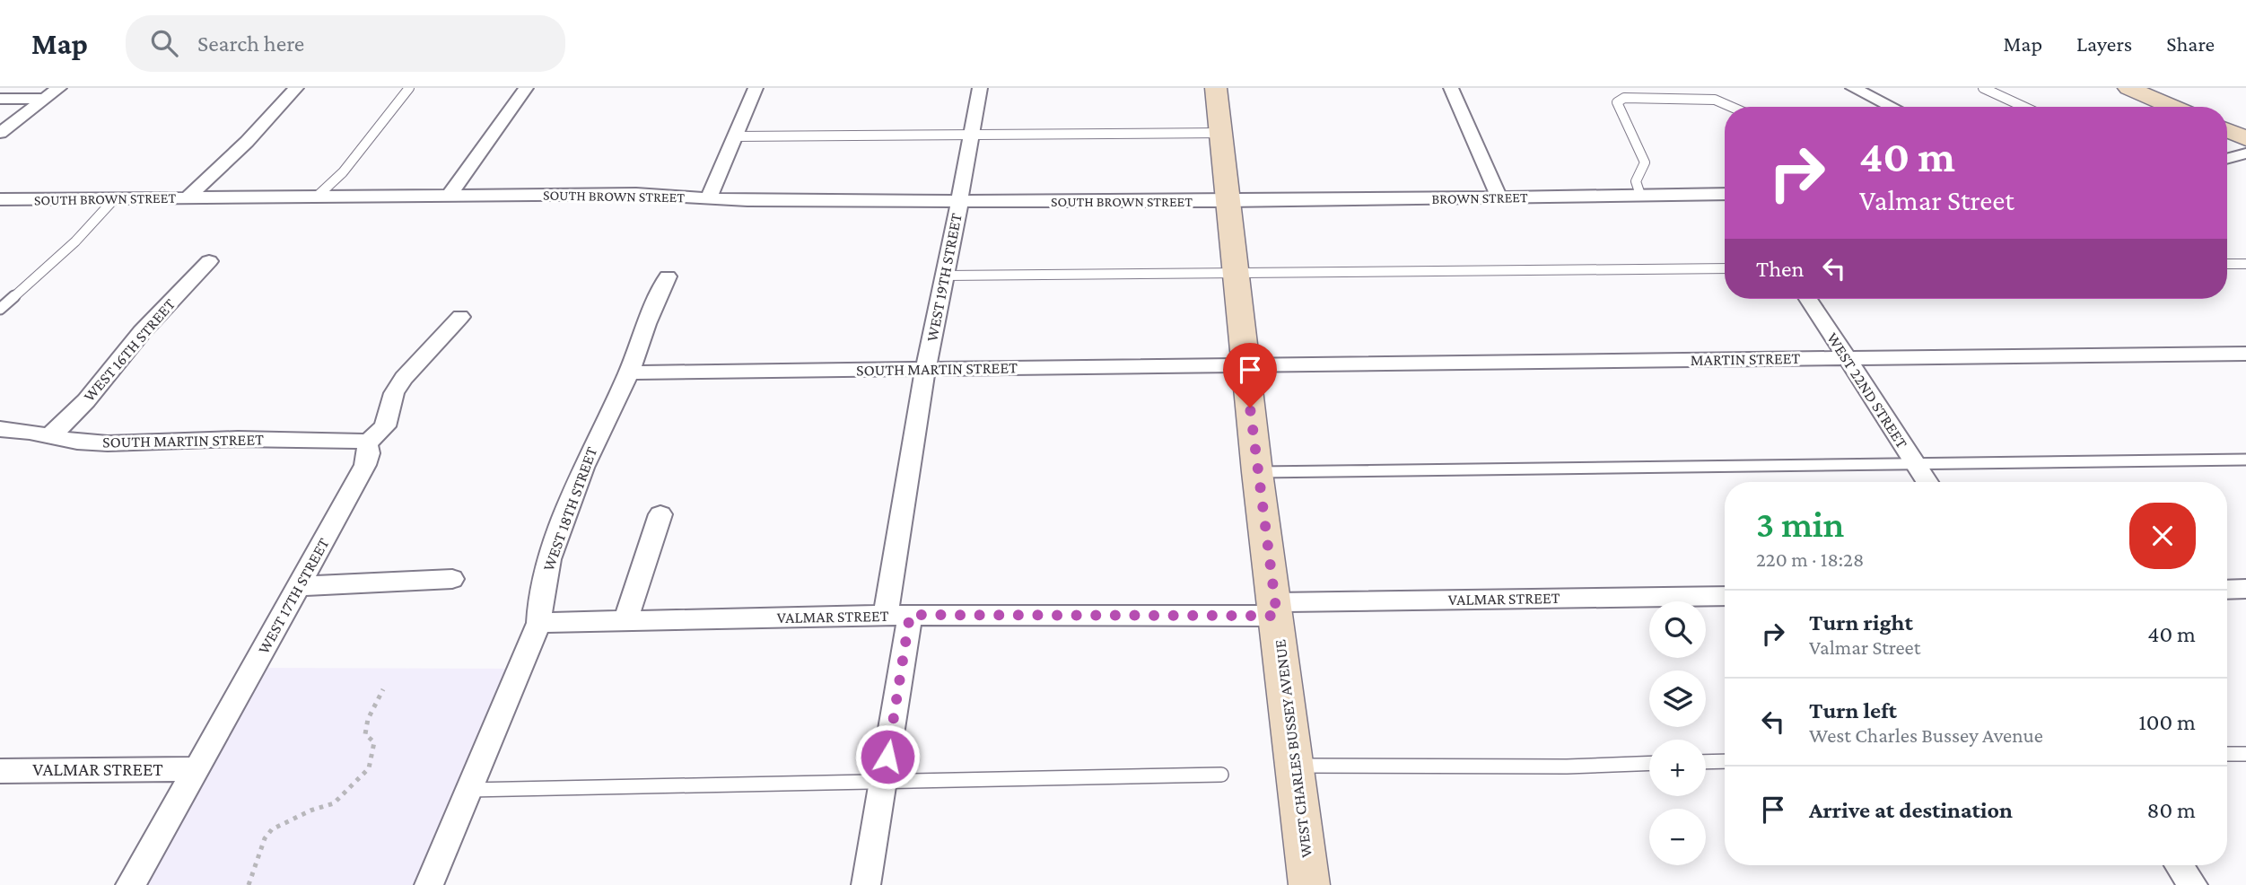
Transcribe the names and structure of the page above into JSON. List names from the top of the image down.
{
  "streets": {
    "street": [
      "SOUTH BROWN STREET",
      "BROWN STREET",
      "WEST 19TH STREET",
      "WEST 16TH STREET",
      "MARTIN STREET",
      "SOUTH MARTIN STREET",
      "WEST 22ND STREET",
      "WEST 18TH STREET",
      "WEST 17TH STREET",
      "VALMAR STREET",
      "WEST CHARLES BUSSEY AVENUE"
    ]
  },
  "crossings": [
    ["SOUTH BROWN STREET", "BROWN STREET"],
    ["SOUTH BROWN STREET", "WEST 19TH STREET"],
    ["SOUTH BROWN STREET", "WEST CHARLES BUSSEY AVENUE"],
    ["BROWN STREET", "WEST CHARLES BUSSEY AVENUE"],
    ["WEST 19TH STREET", "SOUTH MARTIN STREET"],
    ["WEST 19TH STREET", "VALMAR STREET"],
    ["WEST 16TH STREET", "SOUTH MARTIN STREET"],
    ["MARTIN STREET", "SOUTH MARTIN STREET"],
    ["MARTIN STREET", "WEST 22ND STREET"],
    ["MARTIN STREET", "WEST CHARLES BUSSEY AVENUE"],
    ["SOUTH MARTIN STREET", "WEST 18TH STREET"],
    ["SOUTH MARTIN STREET", "WEST 17TH STREET"],
    ["SOUTH MARTIN STREET", "WEST CHARLES BUSSEY AVENUE"],
    ["WEST 18TH STREET", "VALMAR STREET"],
    ["WEST 17TH STREET", "VALMAR STREET"],
    ["VALMAR STREET", "WEST CHARLES BUSSEY AVENUE"]
  ],
  "page": {
    "header": "Map",
    "search": "Search here",
    "nav": ["Map", "Layers", "Share"],
    "turn": ["40 m", "Valmar Street"],
    "then": "Then",
    "heading": ["3 min", "220 m · 18:28"],
    "list": [
      {
        "name": "Turn right",
        "note": "Valmar Street",
        "value": "40 m"
      },
      {
        "name": "Turn left",
        "note": "West Charles Bussey Avenue",
        "value": "100 m"
      },
      {
        "name": "Arrive at destination",
        "value": "80 m"
      }
    ],
    "map_buttons": ["+", "−"]
  }
}
